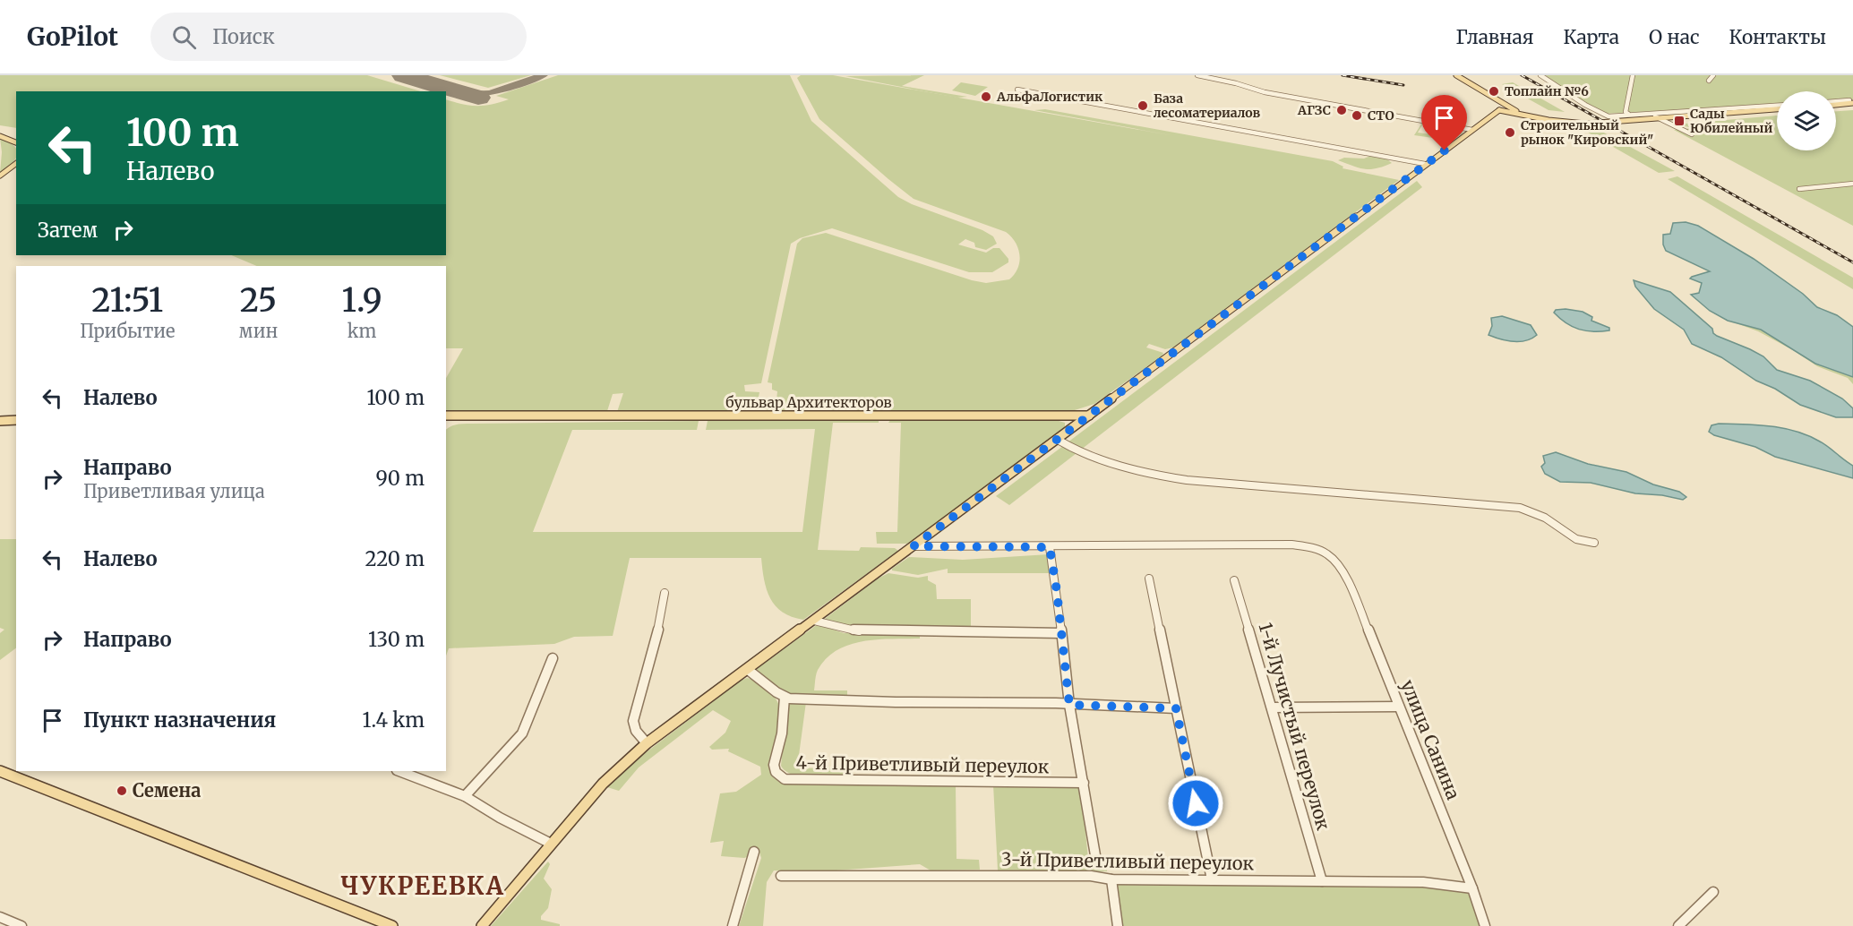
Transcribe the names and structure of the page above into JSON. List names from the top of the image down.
{
  "streets": {
    "main road": ["бульвар Архитекторов"],
    "street": [
      "1-й Лучистый переулок",
      "улица Санина",
      "4-й Приветливый переулок",
      "3-й Приветливый переулок"
    ]
  },
  "crossings": [
    ["1-й Лучистый переулок", "3-й Приветливый переулок"],
    ["улица Санина", "3-й Приветливый переулок"]
  ],
  "districts": ["ЧУКРЕЕВКА"],
  "places": {
    "other": [
      "Топлайн №6",
      "АльфаЛогистик",
      "База лесоматериалов",
      "АГЗС",
      "СТО",
      "Строительный рынок \"Кировский\"",
      "Семена"
    ],
    "transit": ["Сады Юбилейный"]
  },
  "page": {
    "header": "GoPilot",
    "search": "Поиск",
    "nav": [
      "Главная",
      "Карта",
      "О нас",
      "Контакты"
    ],
    "turn": ["100 m", "Налево"],
    "then": "Затем",
    "eta": [
      "21:51",
      "Прибытие",
      "25",
      "мин",
      "1.9",
      "km"
    ],
    "list": [
      {
        "name": "Налево",
        "value": "100 m"
      },
      {
        "name": "Направо",
        "note": "Приветливая улица",
        "value": "90 m"
      },
      {
        "name": "Налево",
        "value": "220 m"
      },
      {
        "name": "Направо",
        "value": "130 m"
      },
      {
        "name": "Пункт назначения",
        "value": "1.4 km"
      }
    ]
  }
}
